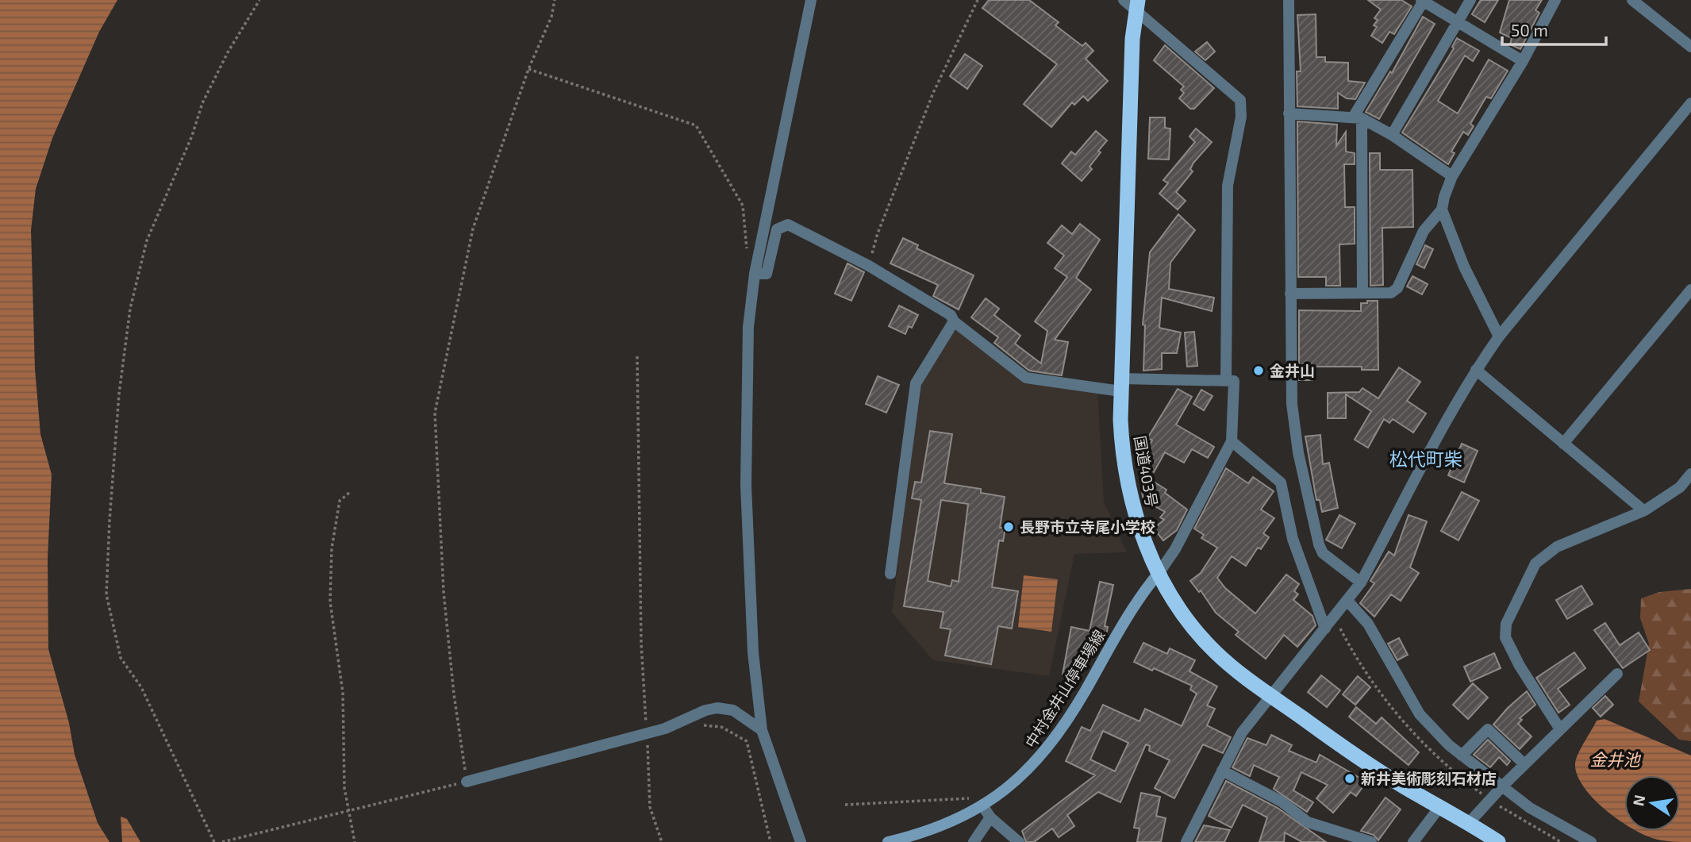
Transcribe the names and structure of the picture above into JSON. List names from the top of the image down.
{
  "streets": {
    "highway": ["国道403号"],
    "main road": ["中村金井山停車場線"]
  },
  "crossings": [
    ["国道403号", "中村金井山停車場線"]
  ],
  "districts": ["松代町柴"],
  "water": ["金井池"],
  "places": ["金井山", "長野市立寺尾小学校", "新井美術彫刻石材店"],
  "scale_bar": "50 m",
  "north": "left"
}
